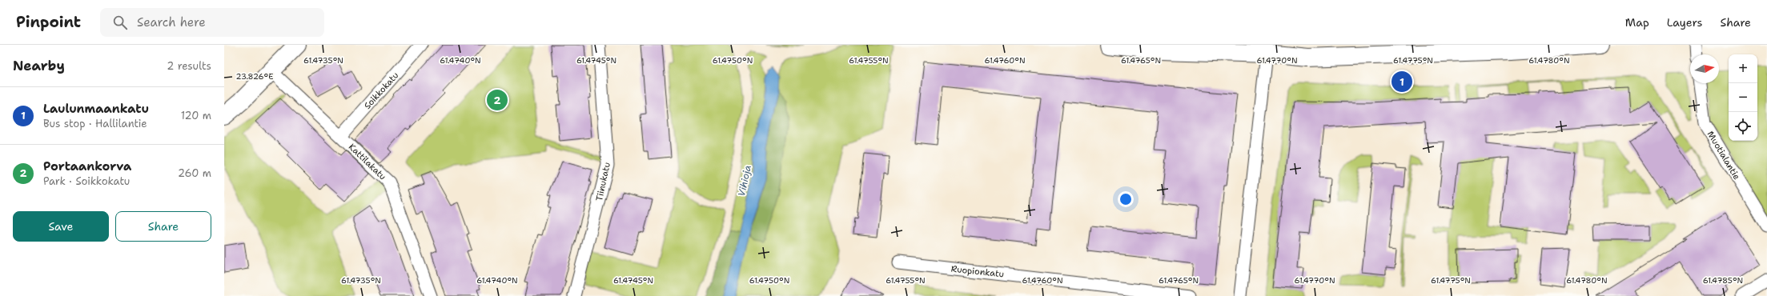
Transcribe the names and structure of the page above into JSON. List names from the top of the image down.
{
  "streets": {
    "street": [
      "Soikkokatu",
      "Muotialantie",
      "Kattilakatu",
      "Tiinukatu",
      "Ruopionkatu"
    ]
  },
  "crossings": [
    ["Soikkokatu", "Kattilakatu"]
  ],
  "water": ["Vihioja"],
  "north": "right",
  "page": {
    "header": "Pinpoint",
    "search": "Search here",
    "nav": ["Map", "Layers", "Share"],
    "heading": ["Nearby", "2 results"],
    "map_buttons": ["+", "−"],
    "pins": ["1", "2"],
    "list": [
      {
        "mark": "1",
        "name": "Laulunmaankatu",
        "note": "Bus stop · Hallilantie",
        "value": "120 m"
      },
      {
        "mark": "2",
        "name": "Portaankorva",
        "note": "Park · Soikkokatu",
        "value": "260 m"
      }
    ],
    "buttons": ["Save", "Share"]
  },
  "coordinates": [
    "61.4735°N",
    "61.4740°N",
    "61.4745°N",
    "61.4750°N",
    "61.4755°N",
    "61.4760°N",
    "61.4765°N",
    "61.4770°N",
    "61.4775°N",
    "61.4780°N",
    "23.826°E",
    "61.4785°N"
  ]
}
